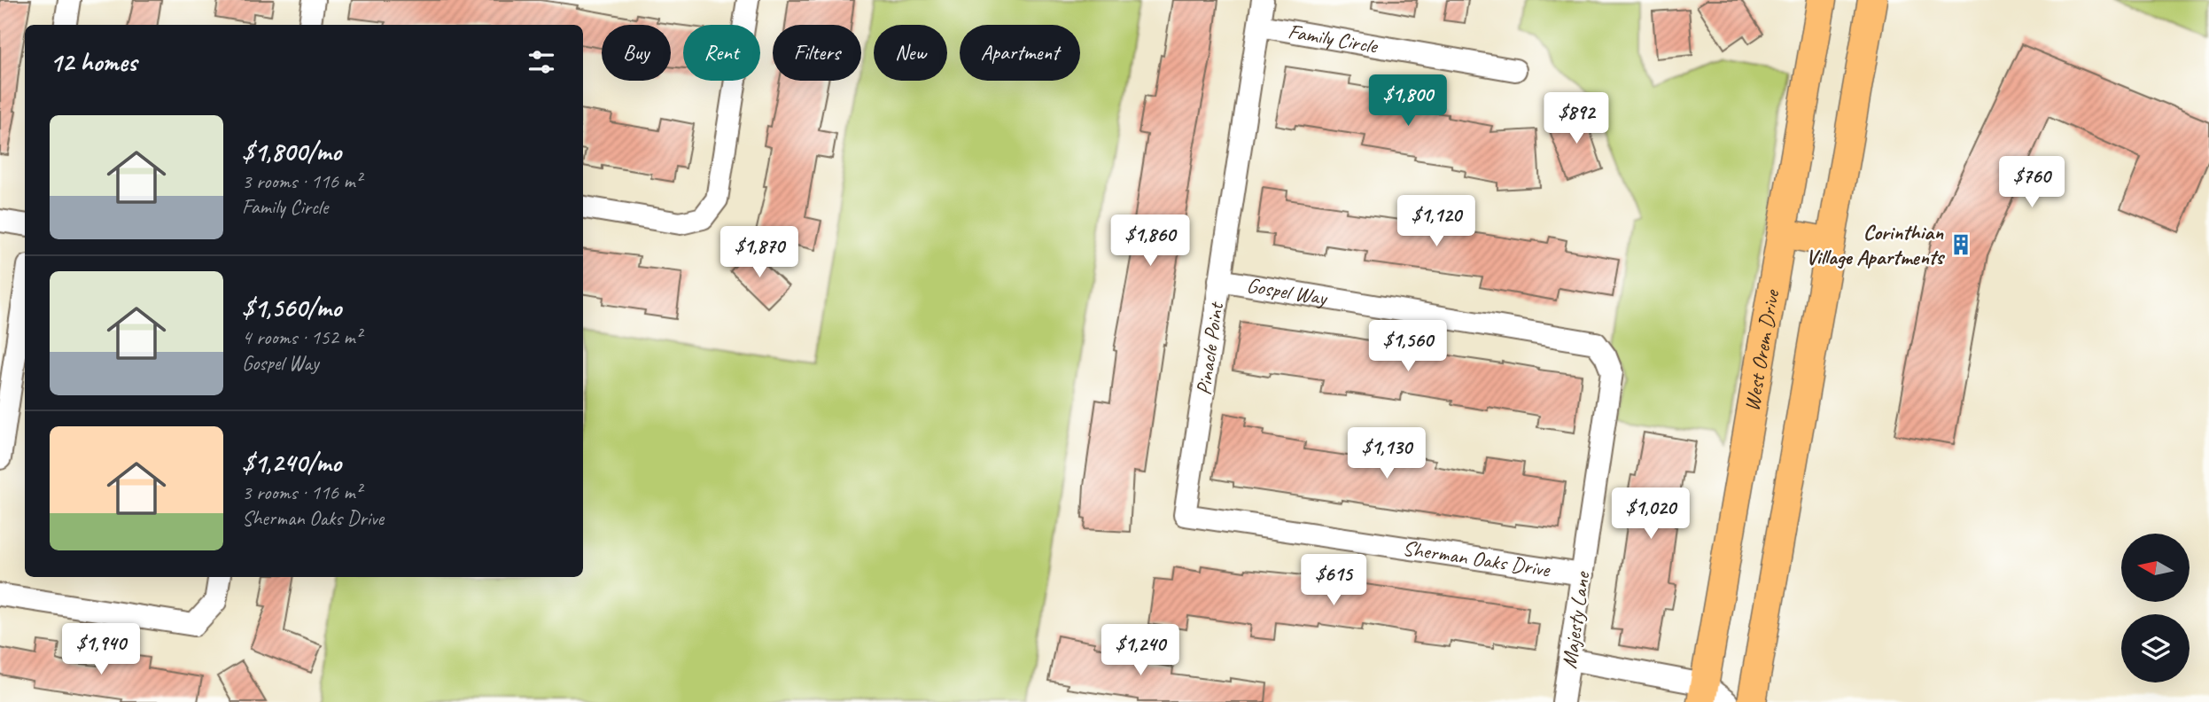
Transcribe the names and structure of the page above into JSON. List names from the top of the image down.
{
  "streets": {
    "main road": ["West Orem Drive"],
    "street": [
      "Family Circle",
      "Gospel Way",
      "Pinacle Point",
      "Sherman Oaks Drive",
      "Majesty Lane"
    ]
  },
  "crossings": [
    ["Family Circle", "Pinacle Point"],
    ["Gospel Way", "Pinacle Point"],
    ["Gospel Way", "Majesty Lane"],
    ["Pinacle Point", "Sherman Oaks Drive"],
    ["Sherman Oaks Drive", "Majesty Lane"]
  ],
  "places": {
    "building": ["Corinthian Village Apartments"]
  },
  "north": "left",
  "page": {
    "chip": [
      "Buy",
      "Rent",
      "Filters",
      "New",
      "Apartment"
    ],
    "heading": "12 homes",
    "price": [
      "$1,800",
      "$892",
      "$760",
      "$1,120",
      "$1,860",
      "$1,870",
      "$1,560",
      "$1,130",
      "$1,020",
      "$615",
      "$1,940",
      "$1,240"
    ],
    "list": [
      {
        "name": "$1,800/mo",
        "note": "3 rooms · 116 m² · Family Circle"
      },
      {
        "name": "$1,560/mo",
        "note": "4 rooms · 152 m² · Gospel Way"
      },
      {
        "name": "$1,240/mo",
        "note": "3 rooms · 116 m² · Sherman Oaks Drive"
      }
    ]
  }
}
